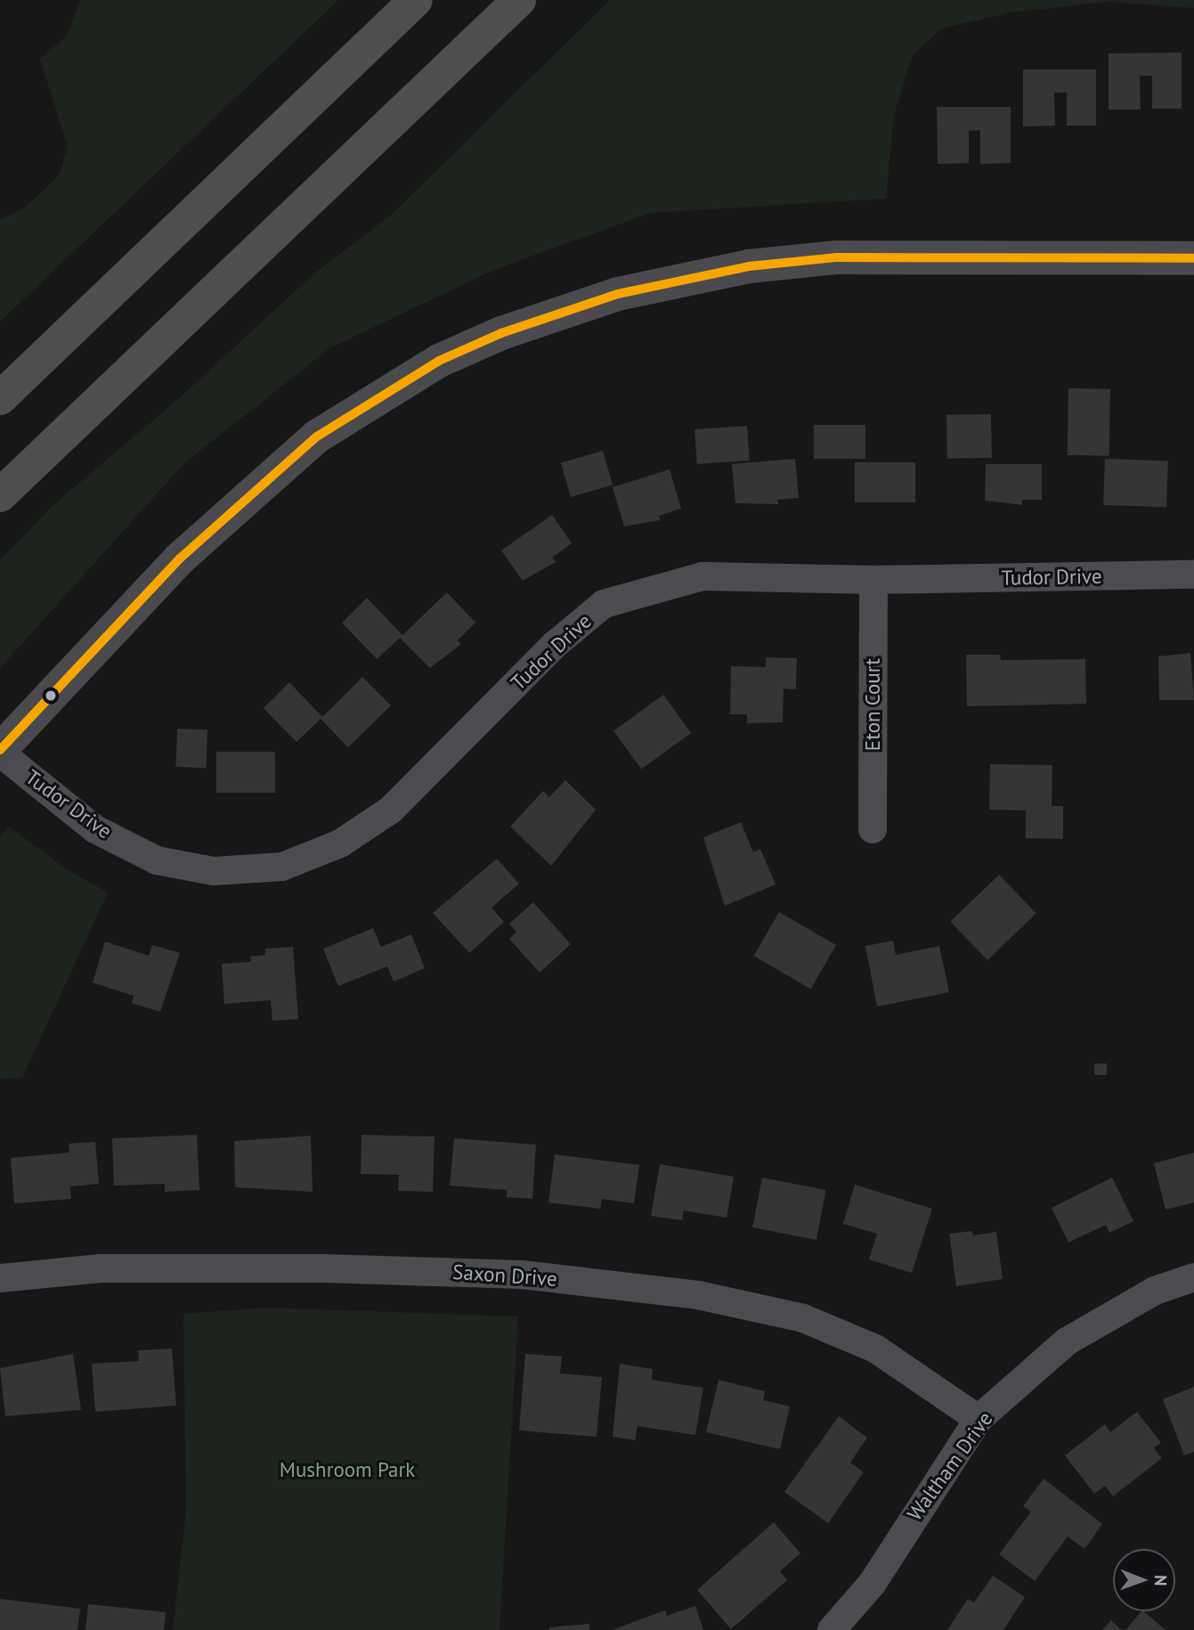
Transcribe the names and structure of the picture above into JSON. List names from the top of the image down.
{
  "streets": {
    "street": [
      "Tudor Drive",
      "Eton Court",
      "Saxon Drive",
      "Waltham Drive"
    ]
  },
  "crossings": [
    ["Tudor Drive", "Eton Court"],
    ["Saxon Drive", "Waltham Drive"]
  ],
  "parks": ["Mushroom Park"],
  "north": "right"
}
